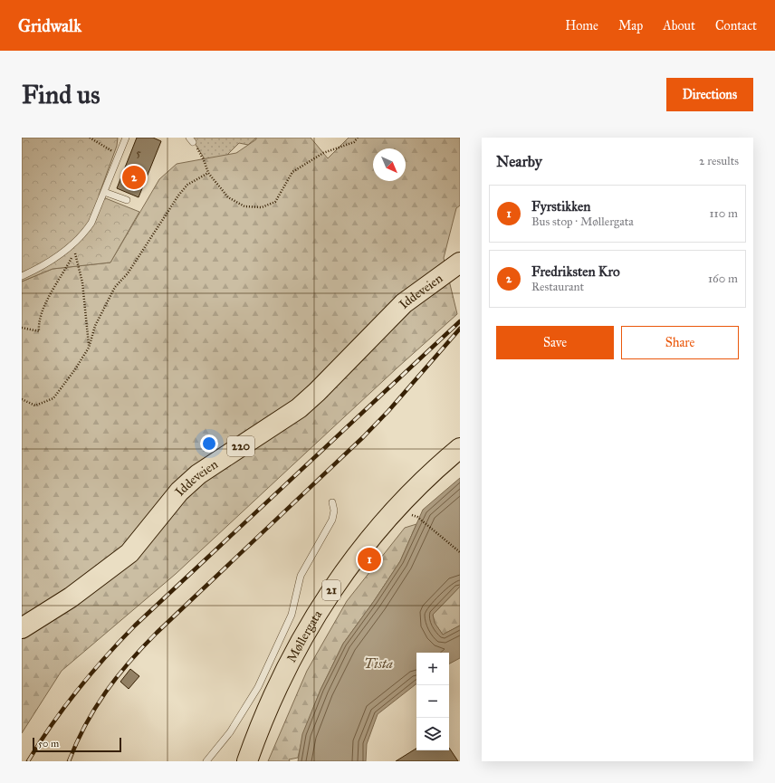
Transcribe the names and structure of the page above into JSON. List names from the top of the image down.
{
  "streets": {
    "main road": [
      "Iddeveien",
      "220",
      "21",
      "Møllergata"
    ]
  },
  "water": ["Tista"],
  "house_numbers": ["5"],
  "scale_bar": "50 m",
  "north": "bottom right",
  "page": {
    "header": "Gridwalk",
    "nav": [
      "Home",
      "Map",
      "About",
      "Contact"
    ],
    "buttons": [
      "Directions",
      ["Save", "Share"]
    ],
    "title": "Find us",
    "heading": ["Nearby", "2 results"],
    "pins": ["2", "1"],
    "list": [
      {
        "mark": "1",
        "name": "Fyrstikken",
        "note": "Bus stop · Møllergata",
        "value": "110 m"
      },
      {
        "mark": "2",
        "name": "Fredriksten Kro",
        "note": "Restaurant",
        "value": "160 m"
      }
    ],
    "map_buttons": ["+", "−"],
    "scale": "50 m"
  }
}
